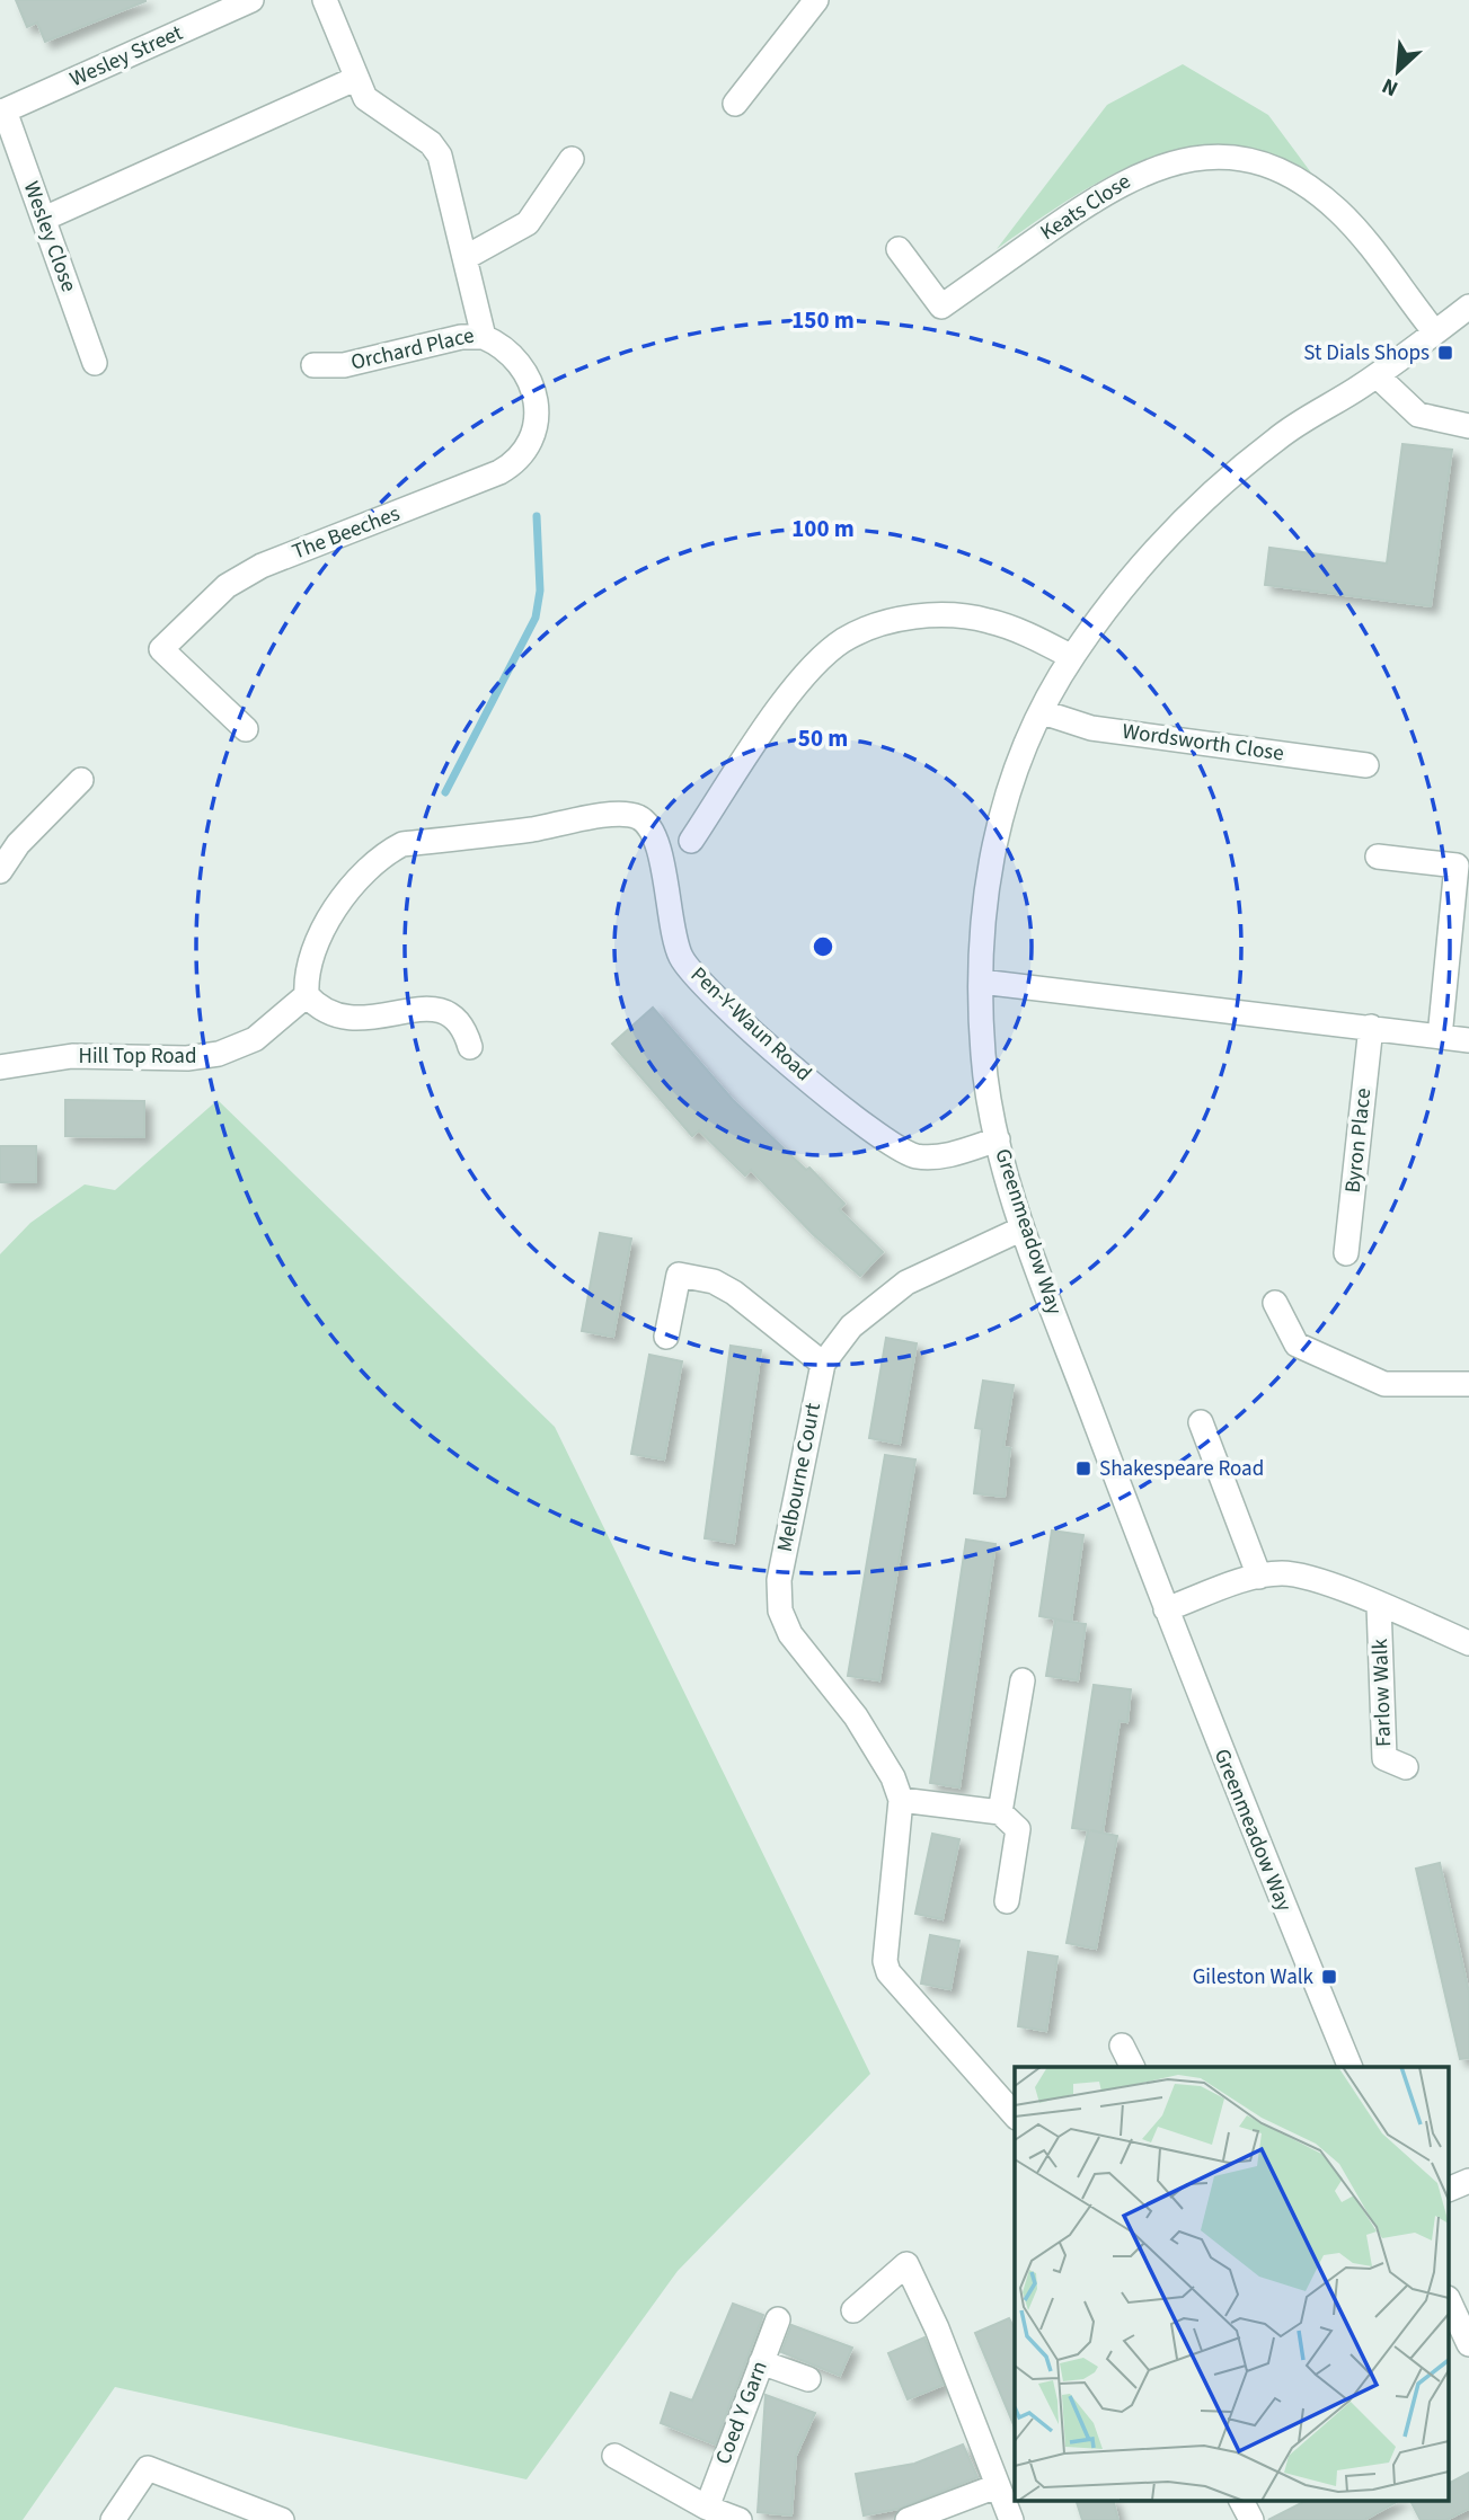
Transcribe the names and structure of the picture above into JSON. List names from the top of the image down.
{
  "streets": {
    "street": [
      "Wesley Street",
      "Keats Close",
      "Wesley Close",
      "Orchard Place",
      "The Beeches",
      "Wordsworth Close",
      "Pen-Y-Waun Road",
      "Hill Top Road",
      "Byron Place",
      "Greenmeadow Way",
      "Melbourne Court",
      "Farlow Walk",
      "Coed Y Garn"
    ]
  },
  "crossings": [
    ["Wesley Street", "Wesley Close"],
    ["Keats Close", "Greenmeadow Way"],
    ["Orchard Place", "The Beeches"],
    ["Wordsworth Close", "Greenmeadow Way"],
    ["Pen-Y-Waun Road", "Hill Top Road"],
    ["Pen-Y-Waun Road", "Greenmeadow Way"],
    ["Greenmeadow Way", "Melbourne Court"],
    ["Greenmeadow Way", "Farlow Walk"]
  ],
  "places": {
    "transit": ["St Dials Shops", "Shakespeare Road", "Gileston Walk"]
  },
  "north": "bottom left",
  "rings": ["150 m", "100 m", "50 m"]
}
